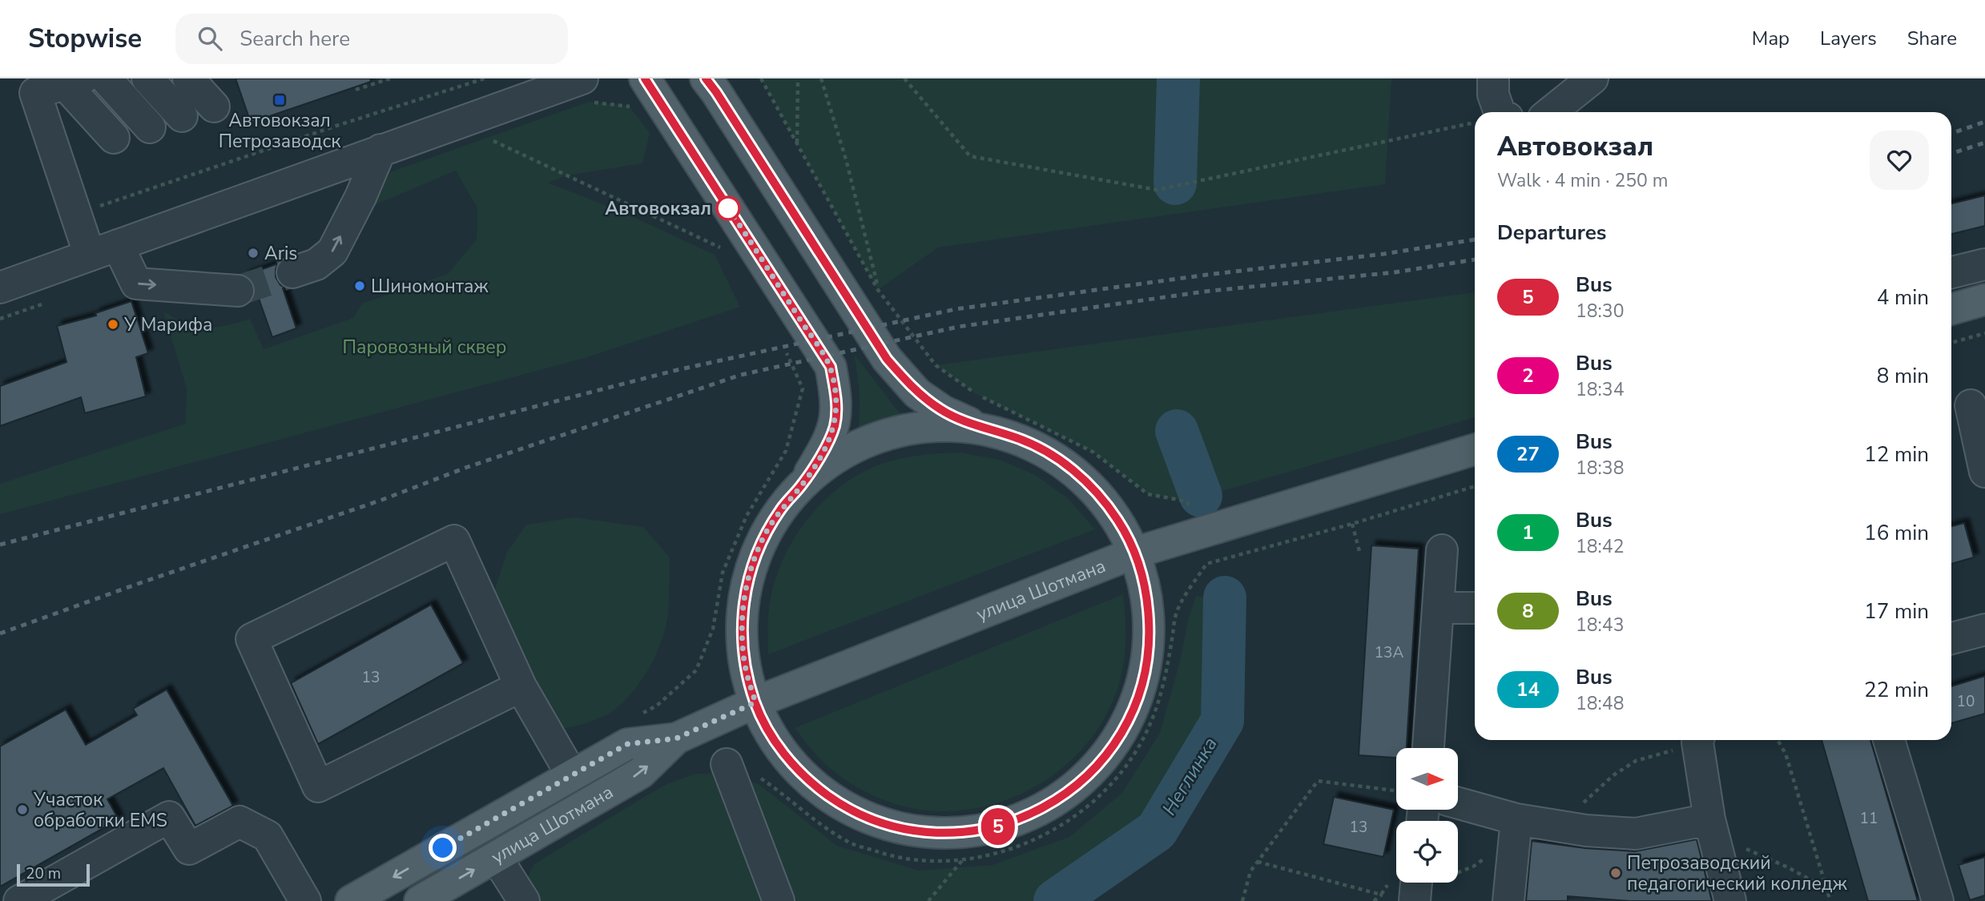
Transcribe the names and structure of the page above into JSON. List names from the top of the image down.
{
  "streets": {
    "main road": ["улица Шотмана"]
  },
  "water": ["Неглинка"],
  "parks": ["Паровозный сквер"],
  "places": {
    "transit": ["Автовокзал Петрозаводск"],
    "other": [
      "Автовокзал",
      "Aris",
      "Шиномонтаж",
      "У Марифа",
      "Участок обработки EMS",
      "Петрозаводский педагогический колледж"
    ]
  },
  "lines": ["bus line 5"],
  "house_numbers": [
    "13А",
    "13",
    "10",
    "11",
    "13"
  ],
  "scale_bar": "20 m",
  "north": "right",
  "page": {
    "header": "Stopwise",
    "search": "Search here",
    "nav": ["Map", "Layers", "Share"],
    "on_map": "5",
    "heading": [
      ["Автовокзал", "Walk · 4 min · 250 m"],
      "Departures"
    ],
    "list": [
      {
        "mark": "5",
        "name": "Bus",
        "note": "18:30",
        "value": "4 min"
      },
      {
        "mark": "2",
        "name": "Bus",
        "note": "18:34",
        "value": "8 min"
      },
      {
        "mark": "27",
        "name": "Bus",
        "note": "18:38",
        "value": "12 min"
      },
      {
        "mark": "1",
        "name": "Bus",
        "note": "18:42",
        "value": "16 min"
      },
      {
        "mark": "8",
        "name": "Bus",
        "note": "18:43",
        "value": "17 min"
      },
      {
        "mark": "14",
        "name": "Bus",
        "note": "18:48",
        "value": "22 min"
      }
    ],
    "scale": "20 m"
  }
}
